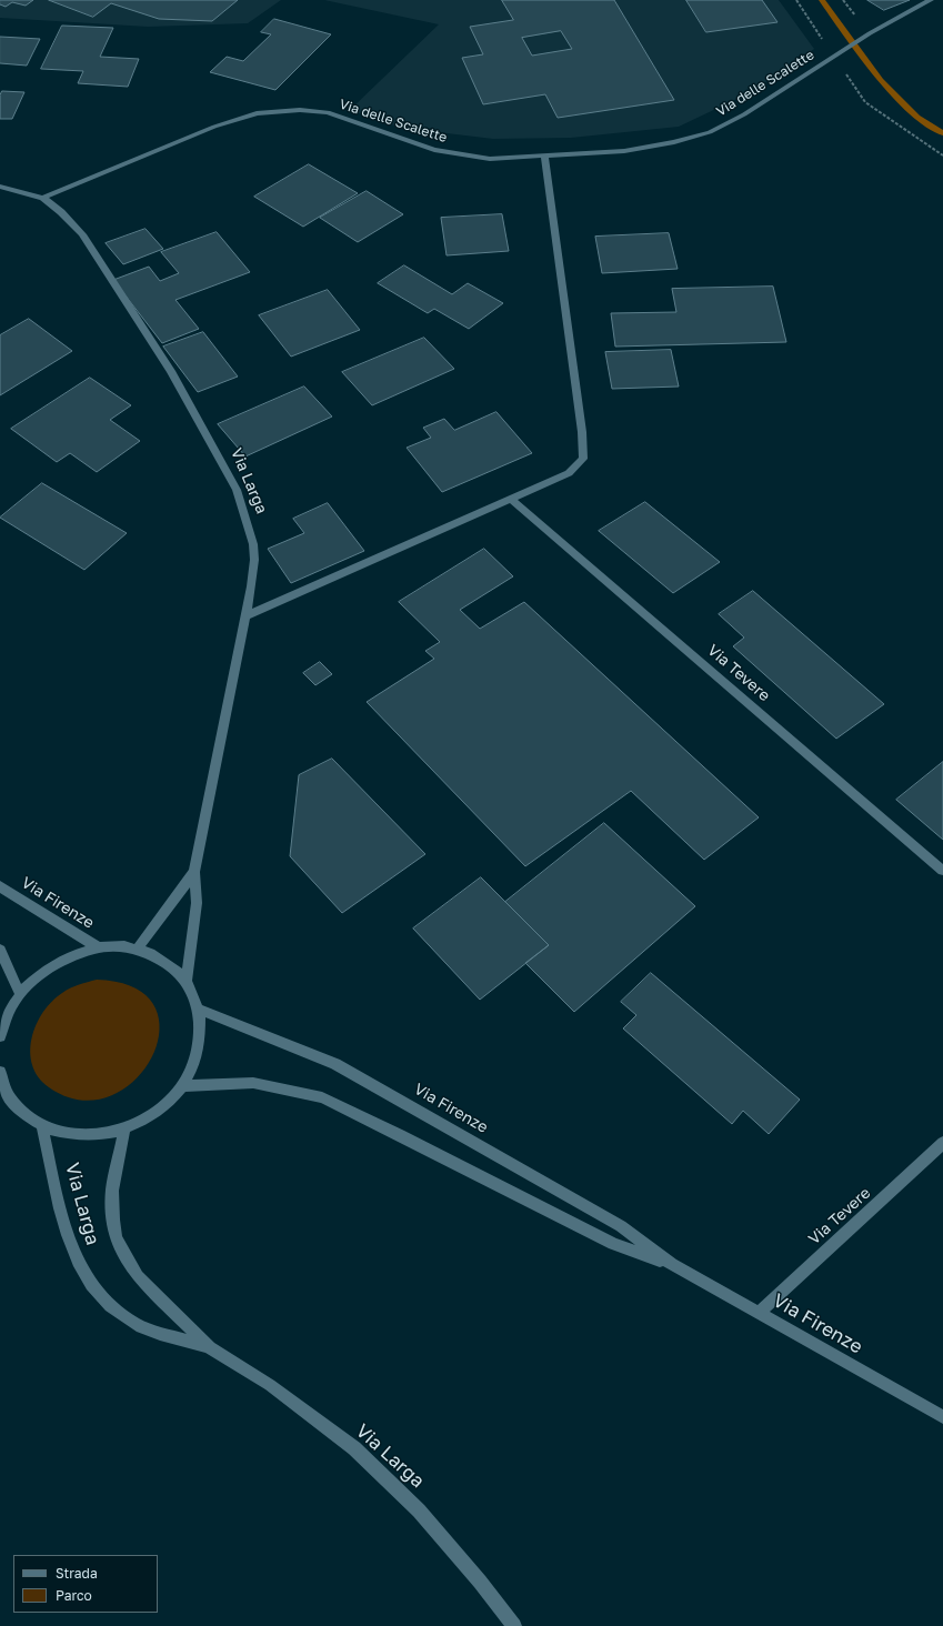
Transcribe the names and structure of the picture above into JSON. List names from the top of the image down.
{
  "streets": {
    "street": [
      "Via delle Scalette",
      "Via Larga",
      "Via Tevere",
      "Via Firenze"
    ]
  },
  "crossings": [
    ["Via delle Scalette", "Via Larga"],
    ["Via Larga", "Via Firenze"],
    ["Via Tevere", "Via Firenze"]
  ],
  "legend": ["Strada", "Parco"]
}
